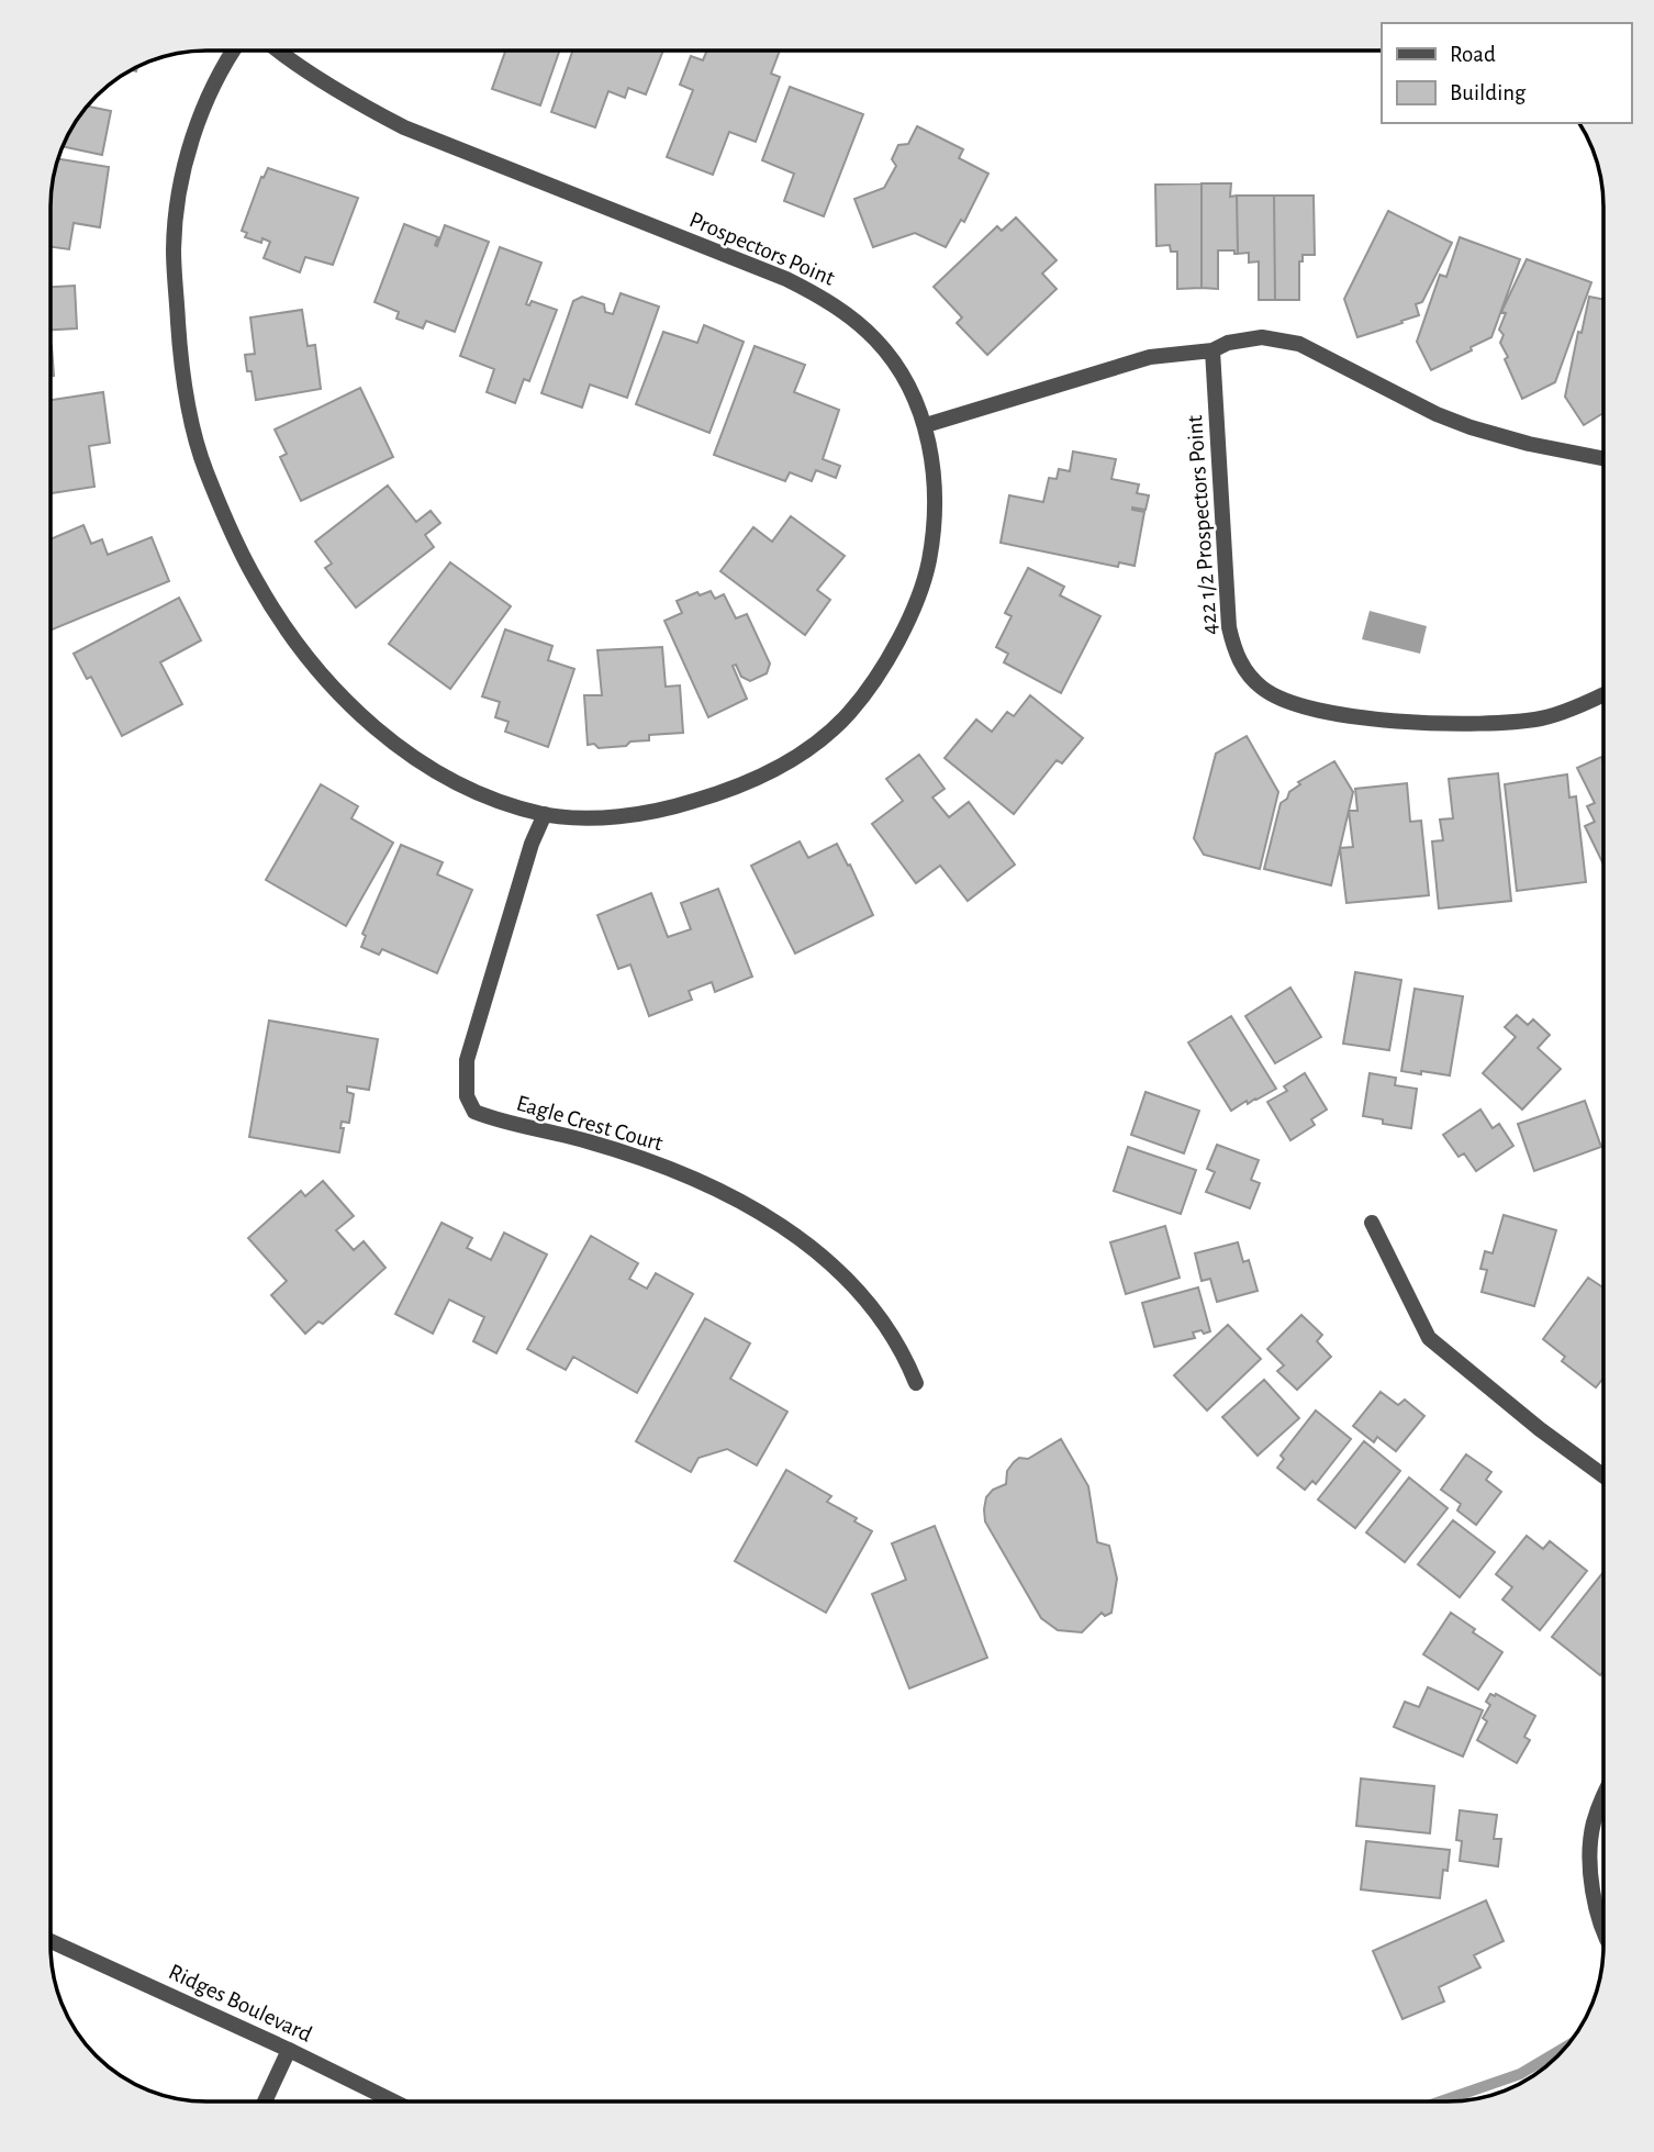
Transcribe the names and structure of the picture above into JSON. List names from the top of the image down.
{
  "streets": {
    "street": [
      "Prospectors Point",
      "422 1/2 Prospectors Point",
      "Eagle Crest Court",
      "Ridges Boulevard"
    ]
  },
  "crossings": [
    ["Prospectors Point", "Eagle Crest Court"]
  ],
  "legend": ["Road", "Building"]
}
